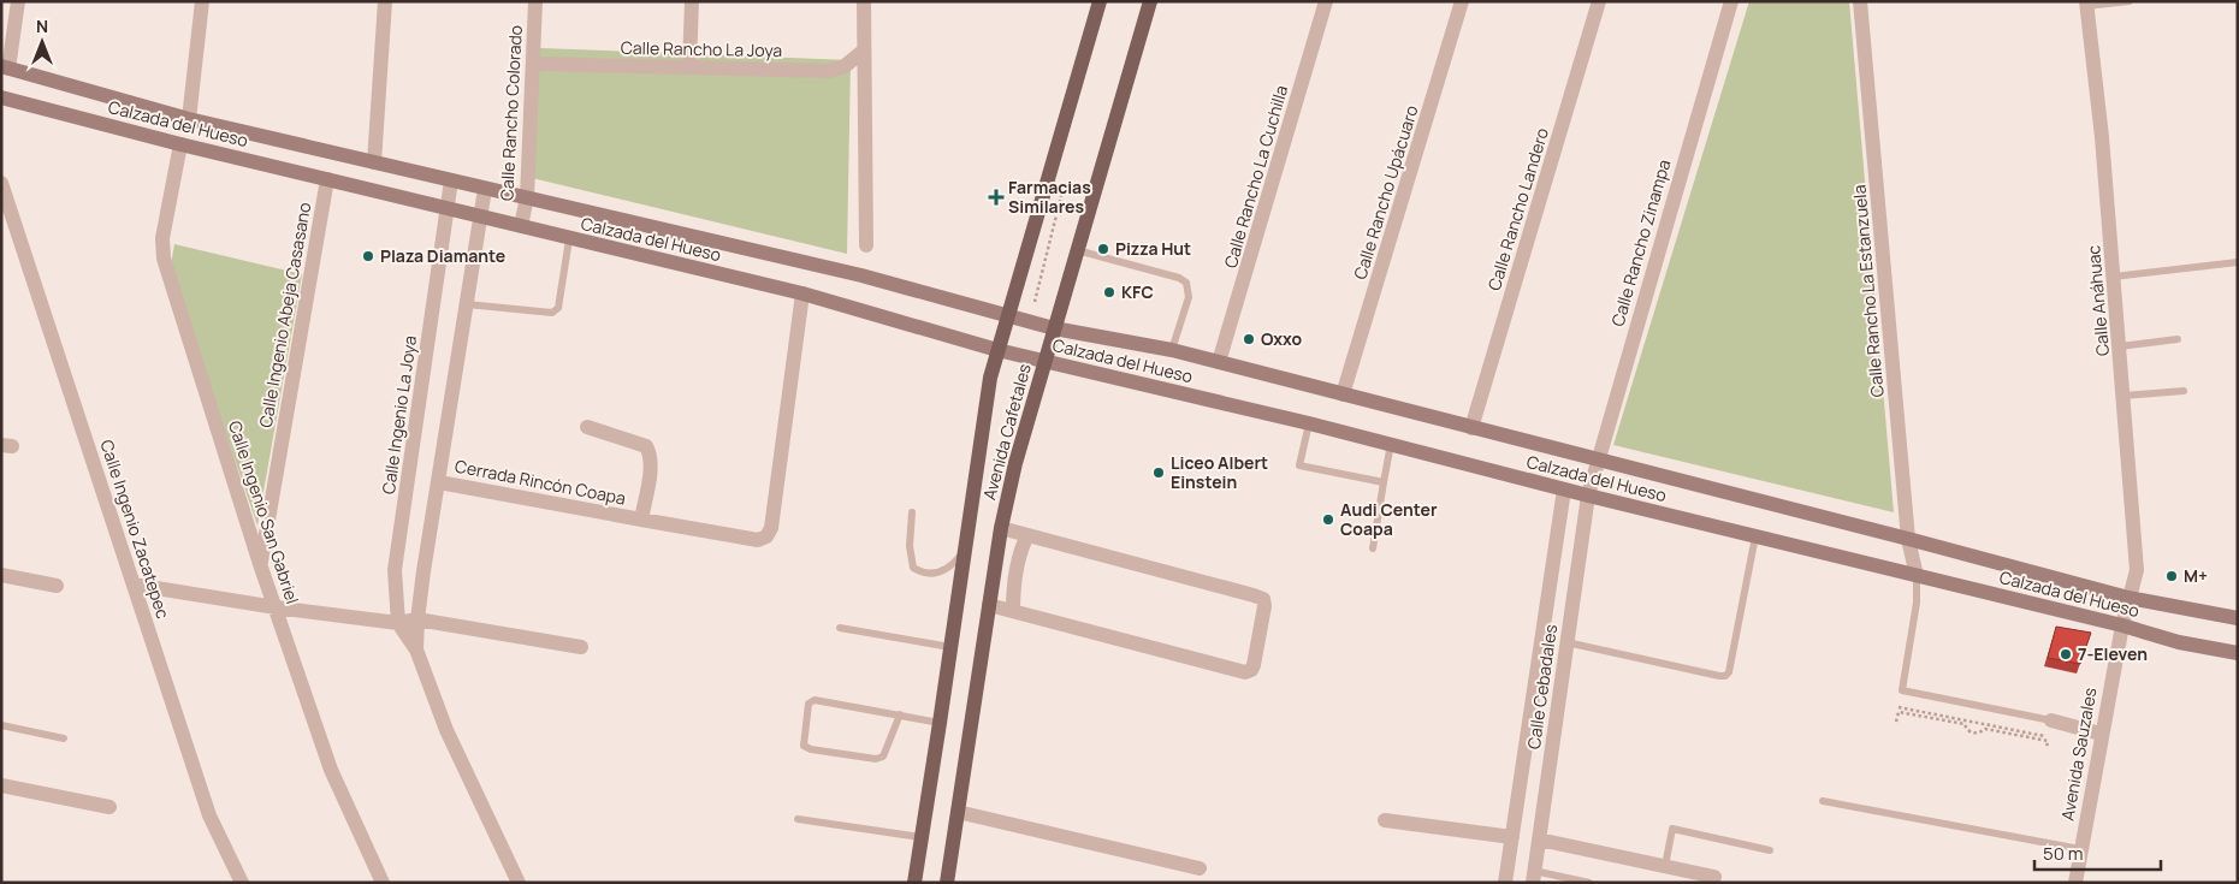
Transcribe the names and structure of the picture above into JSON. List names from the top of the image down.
{
  "streets": {
    "main road": ["Calzada del Hueso", "Avenida Cafetales"],
    "street": [
      "Calle Rancho La Joya",
      "Calle Rancho Colorado",
      "Calle Rancho La Cuchilla",
      "Calle Rancho Upácuaro",
      "Calle Rancho Landero",
      "Calle Rancho Zinampa",
      "Calle Rancho La Estanzuela",
      "Calle Anáhuac",
      "Calle Ingenio Abeja Casasano",
      "Calle Ingenio La Joya",
      "Cerrada Rincón Coapa",
      "Calle Ingenio San Gabriel",
      "Calle Ingenio Zacatepec",
      "Calle Cebadales",
      "Avenida Sauzales"
    ]
  },
  "crossings": [
    ["Calle Rancho La Joya", "Calle Rancho Colorado"],
    ["Calle Rancho Colorado", "Calzada del Hueso"],
    ["Calzada del Hueso", "Calle Rancho La Cuchilla"],
    ["Calzada del Hueso", "Calle Rancho Upácuaro"],
    ["Calzada del Hueso", "Calle Rancho Landero"],
    ["Calzada del Hueso", "Calle Rancho Zinampa"],
    ["Calzada del Hueso", "Calle Rancho La Estanzuela"],
    ["Calzada del Hueso", "Calle Anáhuac"],
    ["Calzada del Hueso", "Calle Ingenio Abeja Casasano"],
    ["Calzada del Hueso", "Calle Ingenio La Joya"],
    ["Calzada del Hueso", "Avenida Cafetales"],
    ["Calzada del Hueso", "Calle Ingenio San Gabriel"],
    ["Calzada del Hueso", "Calle Cebadales"],
    ["Calzada del Hueso", "Avenida Sauzales"],
    ["Calle Rancho Zinampa", "Calle Cebadales"],
    ["Calle Anáhuac", "Avenida Sauzales"],
    ["Calle Ingenio Abeja Casasano", "Calle Ingenio San Gabriel"]
  ],
  "places": {
    "health": ["Farmacias Similares"],
    "other": [
      "Pizza Hut",
      "Plaza Diamante",
      "KFC",
      "Oxxo",
      "Liceo Albert Einstein",
      "Audi Center Coapa",
      "M+",
      "7-Eleven"
    ]
  },
  "scale_bar": "50 m",
  "north": "top"
}
